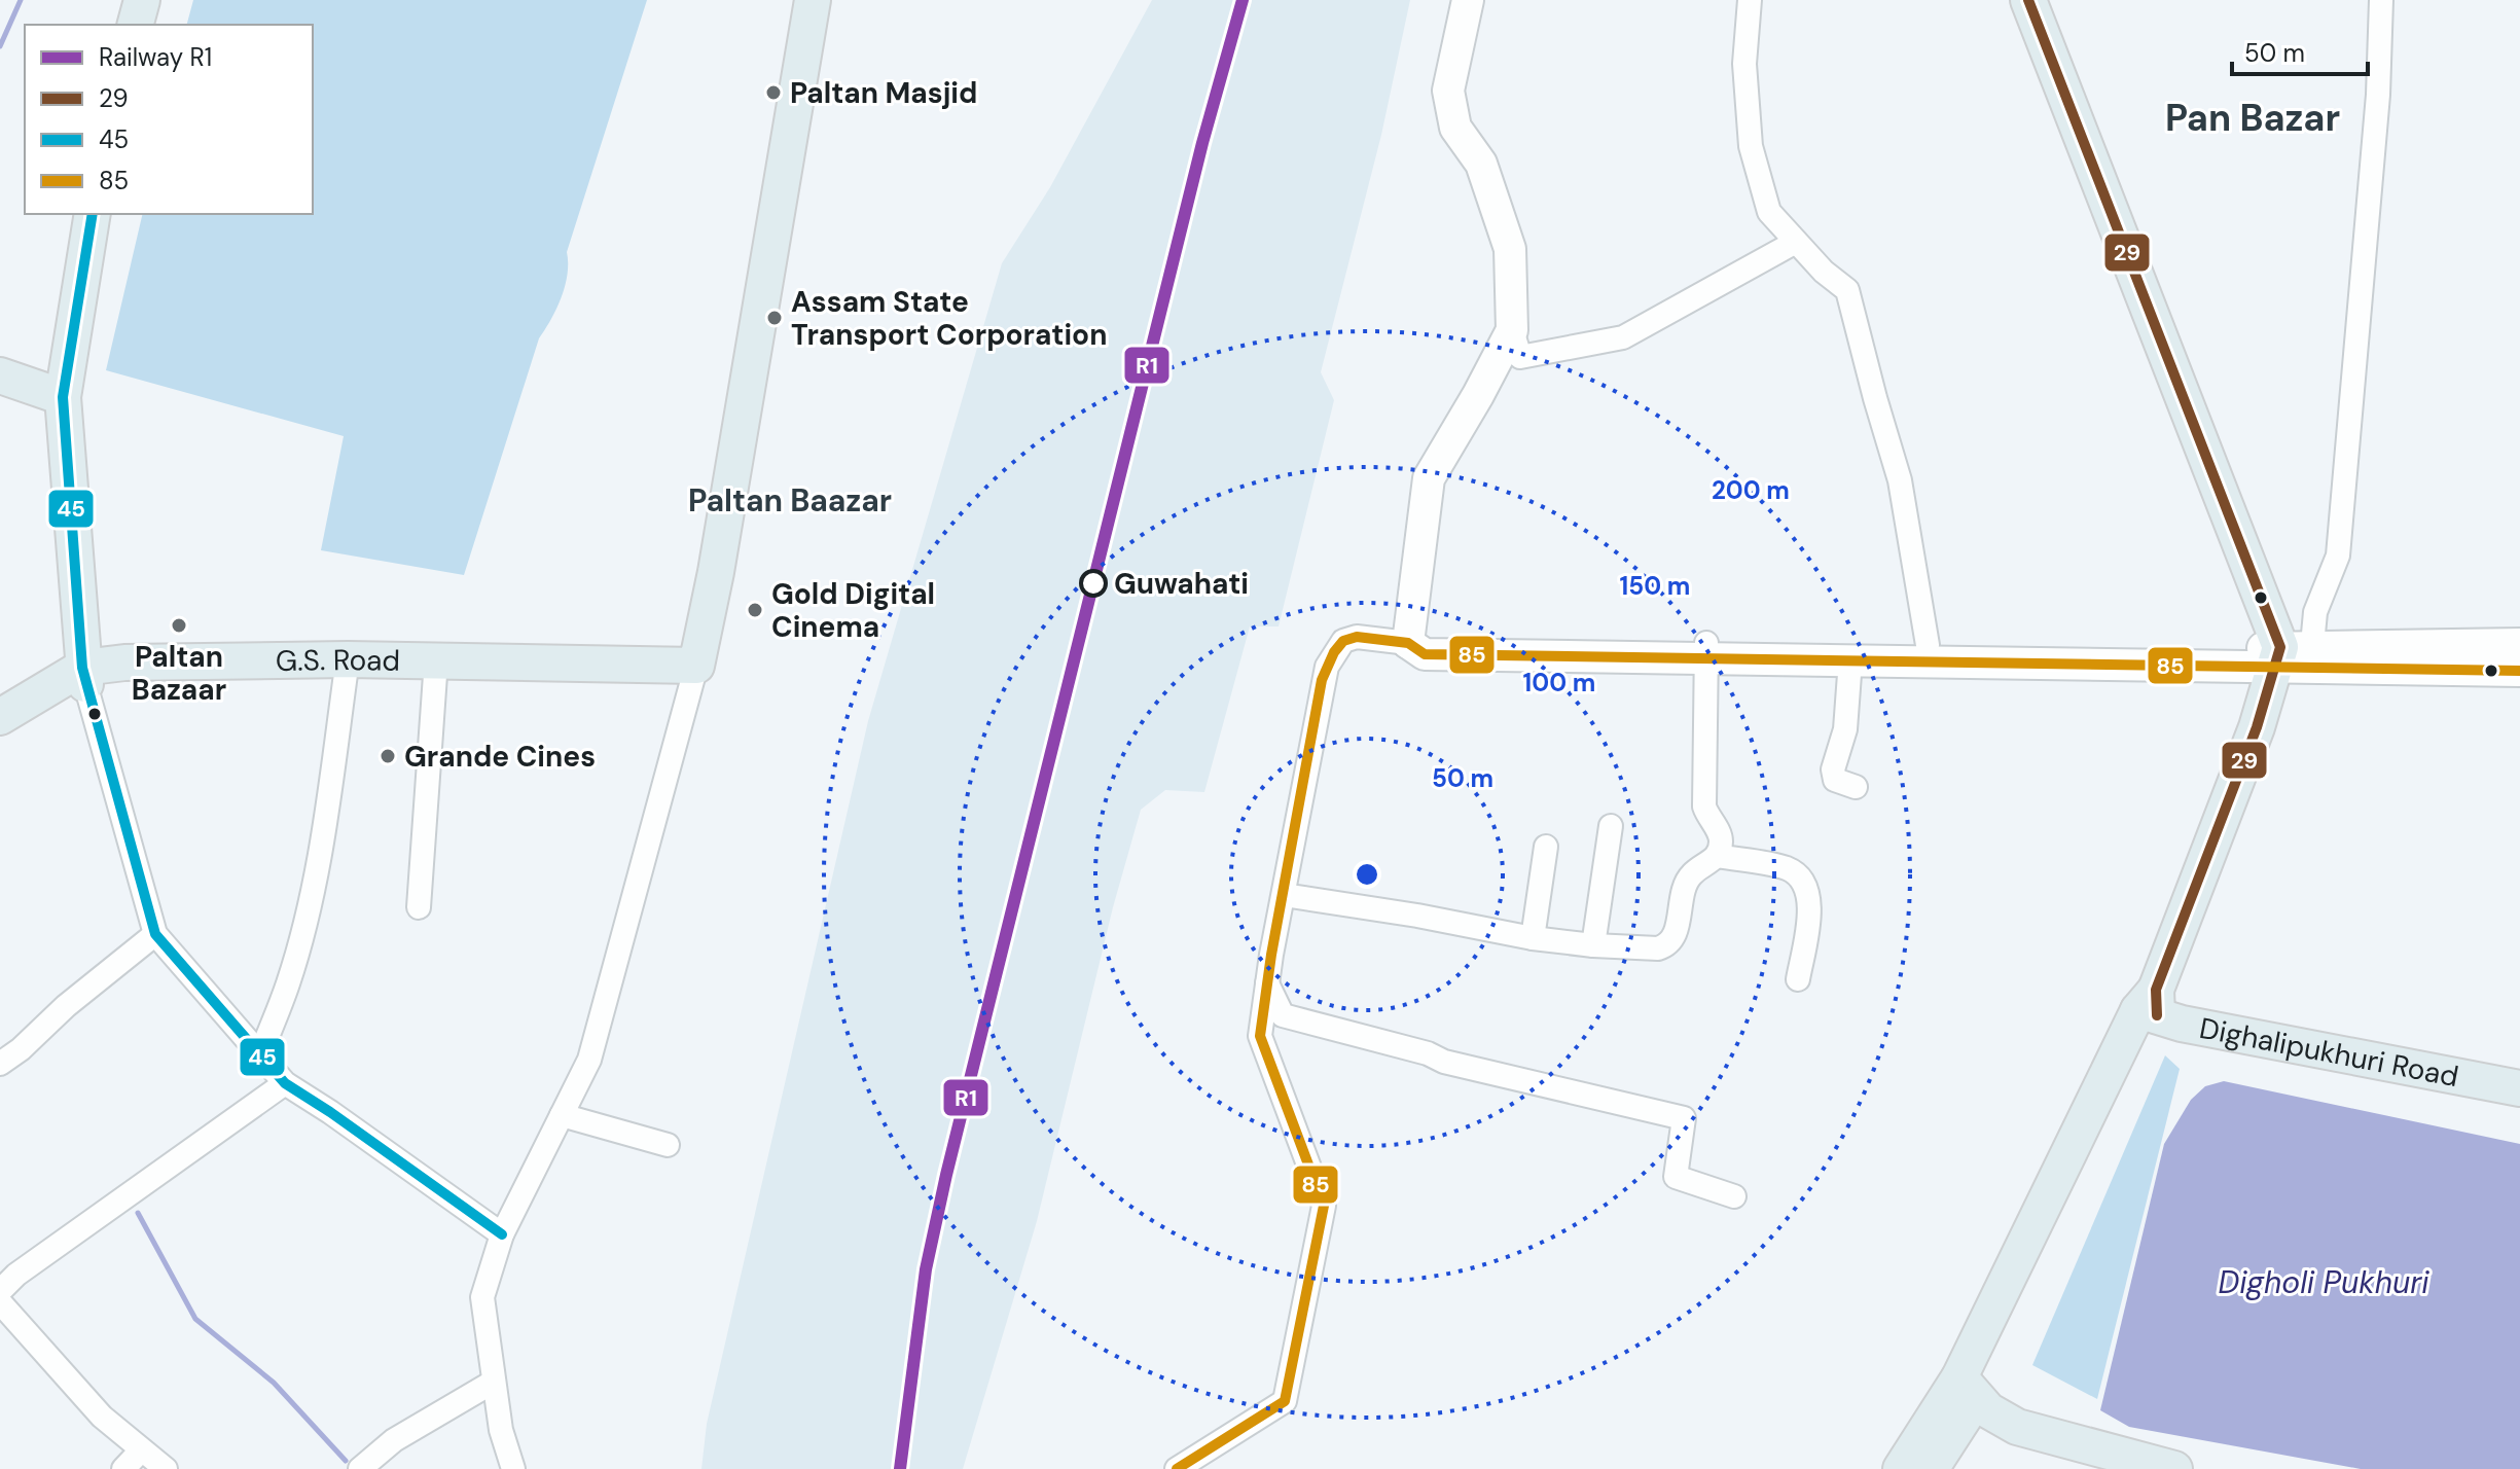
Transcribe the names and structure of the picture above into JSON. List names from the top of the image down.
{
  "streets": {
    "main road": ["G.S. Road", "Dighalipukhuri Road"]
  },
  "districts": ["Pan Bazar", "Paltan Baazar"],
  "water": ["Digholi Pukhuri"],
  "places": [
    "Paltan Masjid",
    "Assam State Transport Corporation",
    "Guwahati",
    "Gold Digital Cinema",
    "Paltan Bazaar",
    "Grande Cines"
  ],
  "lines": [
    "rail line R1",
    "transit line 29",
    "transit line 45",
    "transit line 85"
  ],
  "legend": [
    "Railway R1",
    "29",
    "45",
    "85"
  ],
  "scale_bar": "50 m",
  "rings": [
    "200 m",
    "150 m",
    "100 m",
    "50 m"
  ]
}
